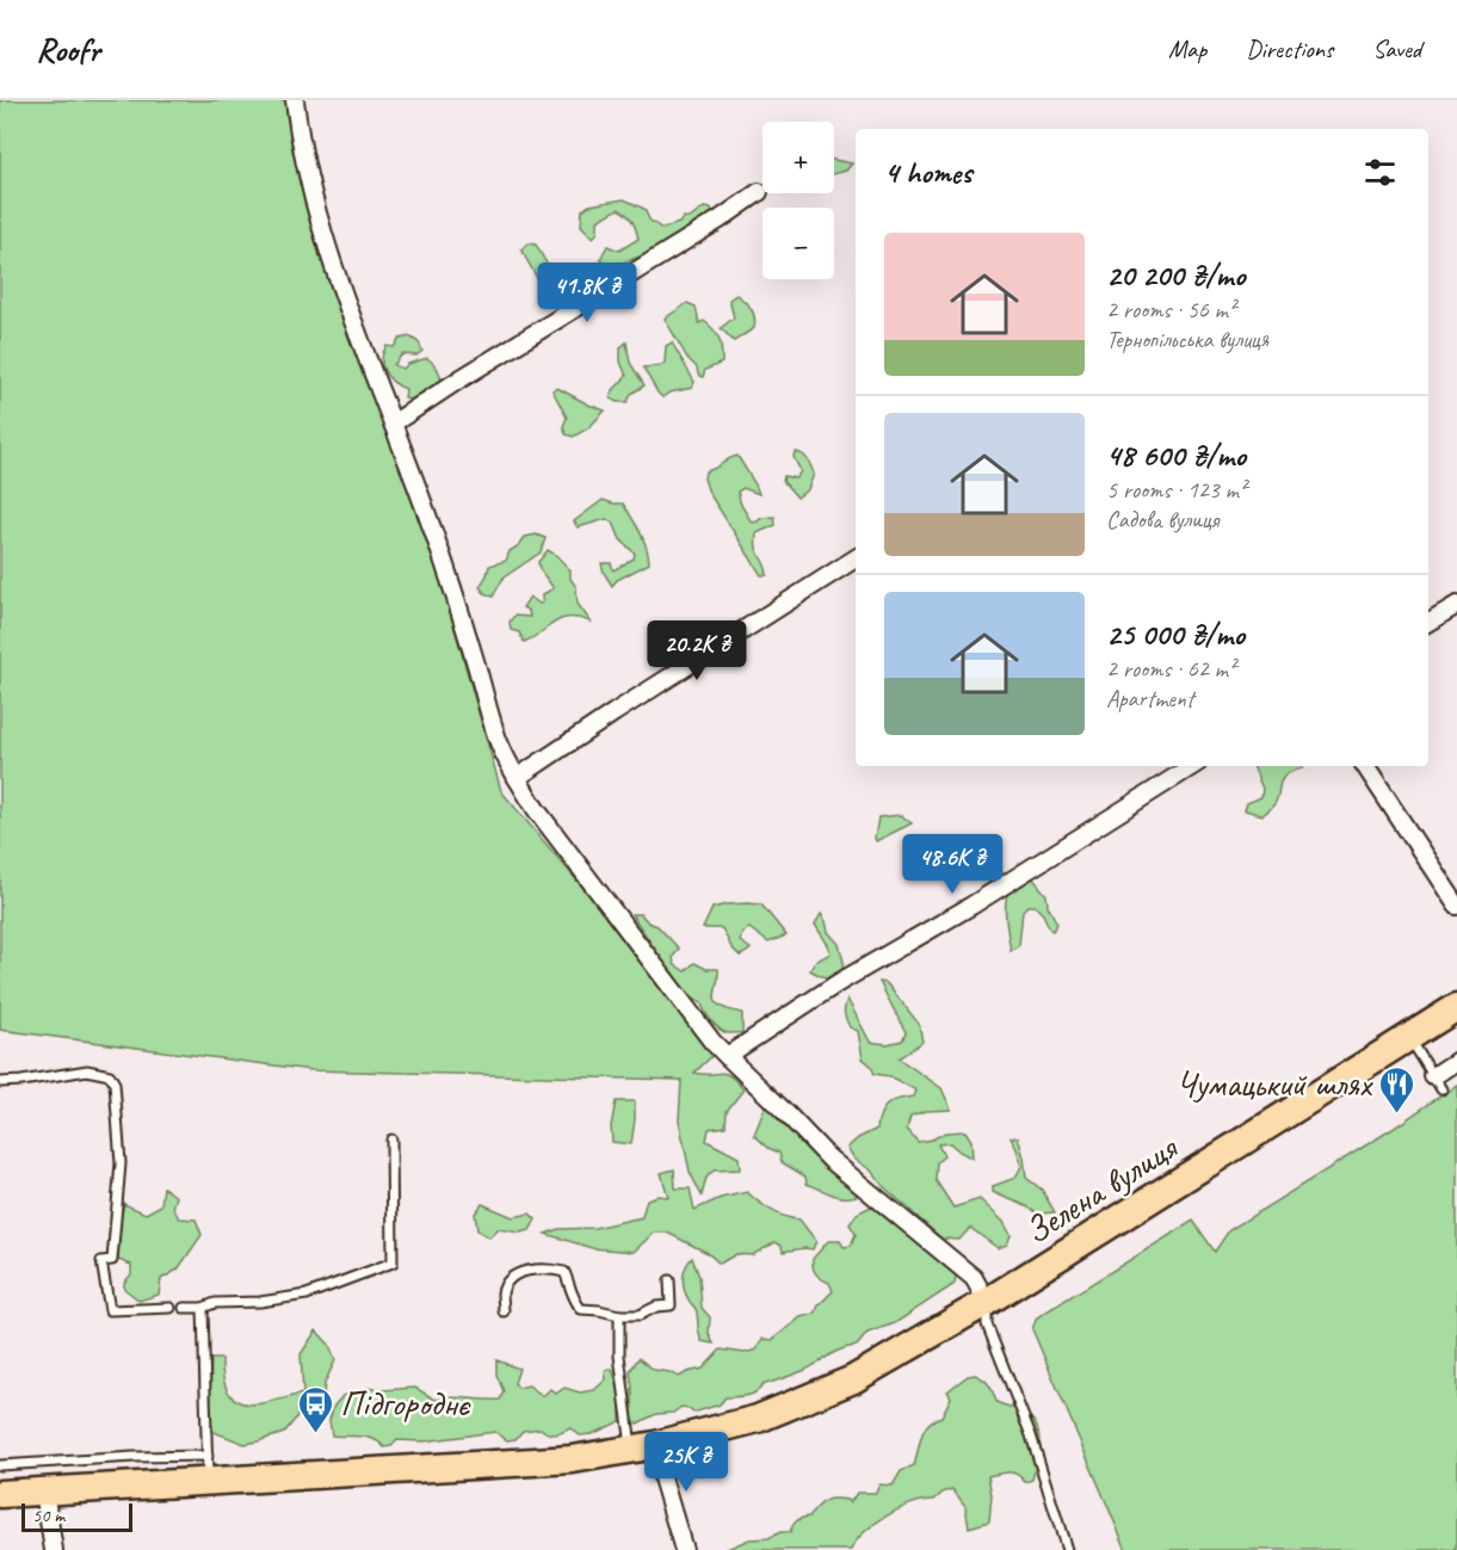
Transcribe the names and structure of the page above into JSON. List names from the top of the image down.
{
  "streets": {
    "highway": ["Зелена вулиця"]
  },
  "places": {
    "restaurant": ["Чумацький шлях"],
    "bus stop": ["Підгороднє"]
  },
  "scale_bar": "50 m",
  "page": {
    "header": "Roofr",
    "nav": ["Map", "Directions", "Saved"],
    "map_buttons": ["+", "−"],
    "heading": "4 homes",
    "list": [
      {
        "name": "20 200 ₴/mo",
        "note": "2 rooms · 56 m² · Тернопільська вулиця"
      },
      {
        "name": "48 600 ₴/mo",
        "note": "5 rooms · 123 m² · Садова вулиця"
      },
      {
        "name": "25 000 ₴/mo",
        "note": "2 rooms · 62 m² · Apartment"
      }
    ],
    "price": [
      "41.8K ₴",
      "20.2K ₴",
      "48.6K ₴",
      "25K ₴"
    ],
    "scale": "50 m"
  }
}
